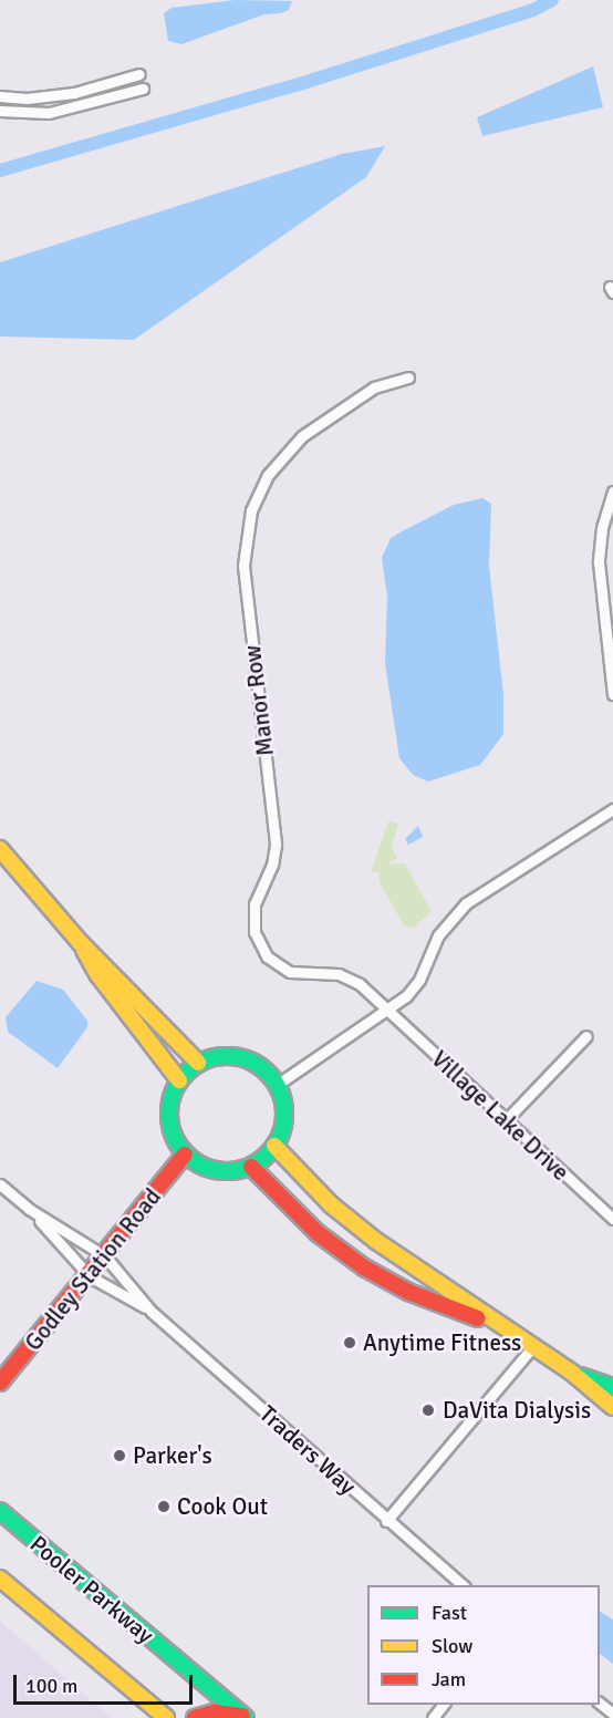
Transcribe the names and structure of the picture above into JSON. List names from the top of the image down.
{
  "streets": {
    "street": [
      "Manor Row",
      "Village Lake Drive",
      "Godley Station Road",
      "Traders Way",
      "Pooler Parkway"
    ]
  },
  "crossings": [
    ["Manor Row", "Village Lake Drive"],
    ["Godley Station Road", "Traders Way"]
  ],
  "places": [
    "Anytime Fitness",
    "DaVita Dialysis",
    "Parker's",
    "Cook Out"
  ],
  "legend": ["Fast", "Slow", "Jam"],
  "scale_bar": "100 m"
}
